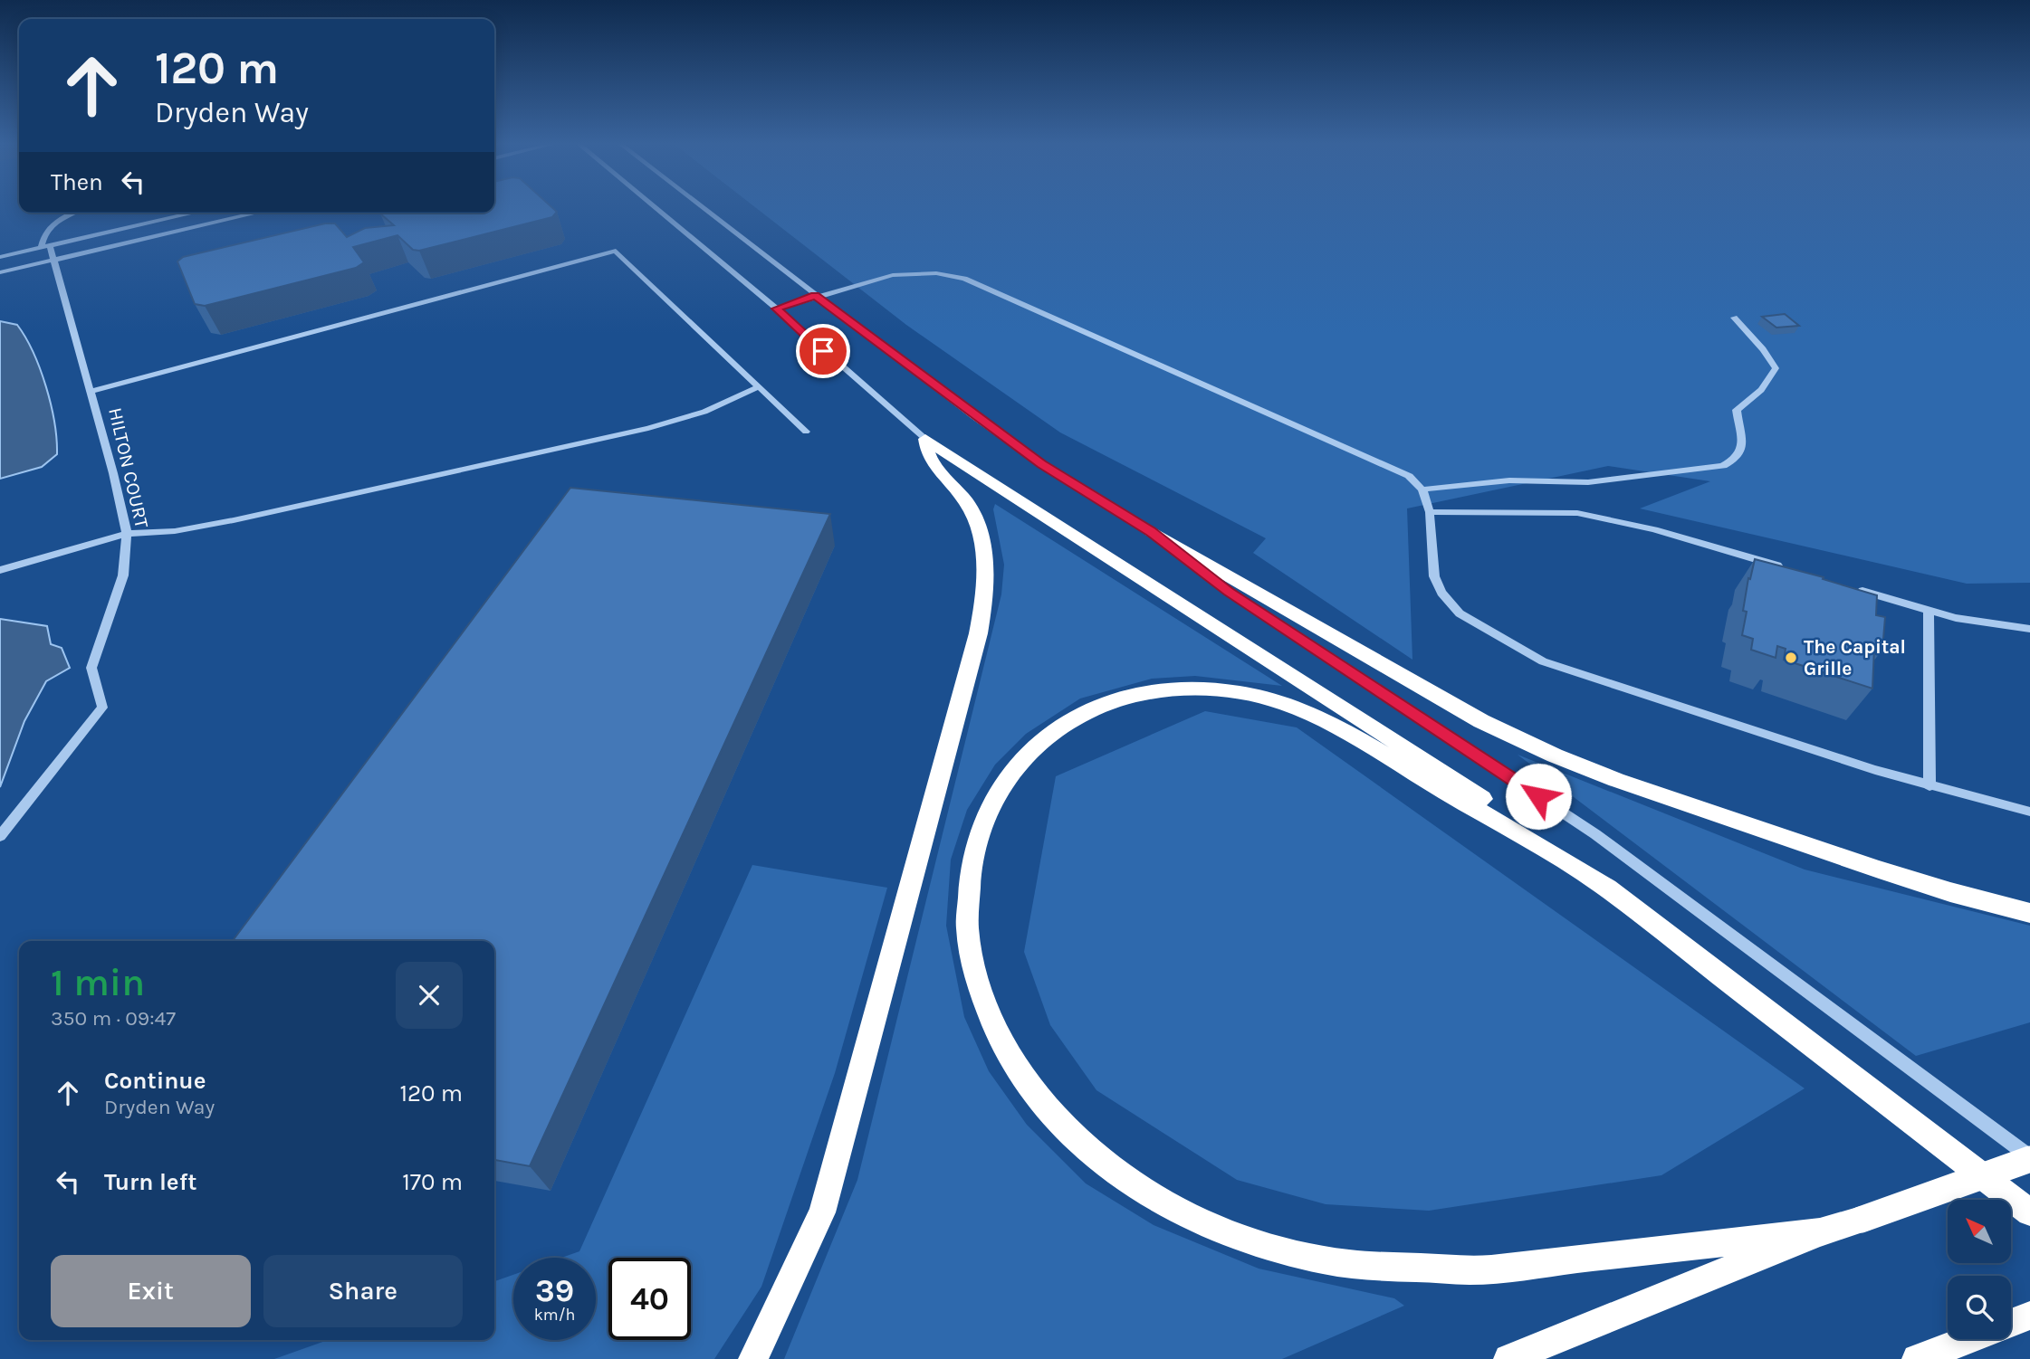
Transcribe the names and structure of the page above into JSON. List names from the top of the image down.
{
  "streets": {
    "street": ["HILTON COURT"]
  },
  "places": ["The Capital Grille"],
  "north": "top left",
  "page": {
    "turn": ["120 m", "Dryden Way"],
    "then": "Then",
    "heading": ["1 min", "350 m · 09:47"],
    "list": [
      {
        "name": "Continue",
        "note": "Dryden Way",
        "value": "120 m"
      },
      {
        "name": "Turn left",
        "value": "170 m"
      }
    ],
    "buttons": ["Exit", "Share"],
    "speed": "39 km/h",
    "limit": "40"
  }
}
